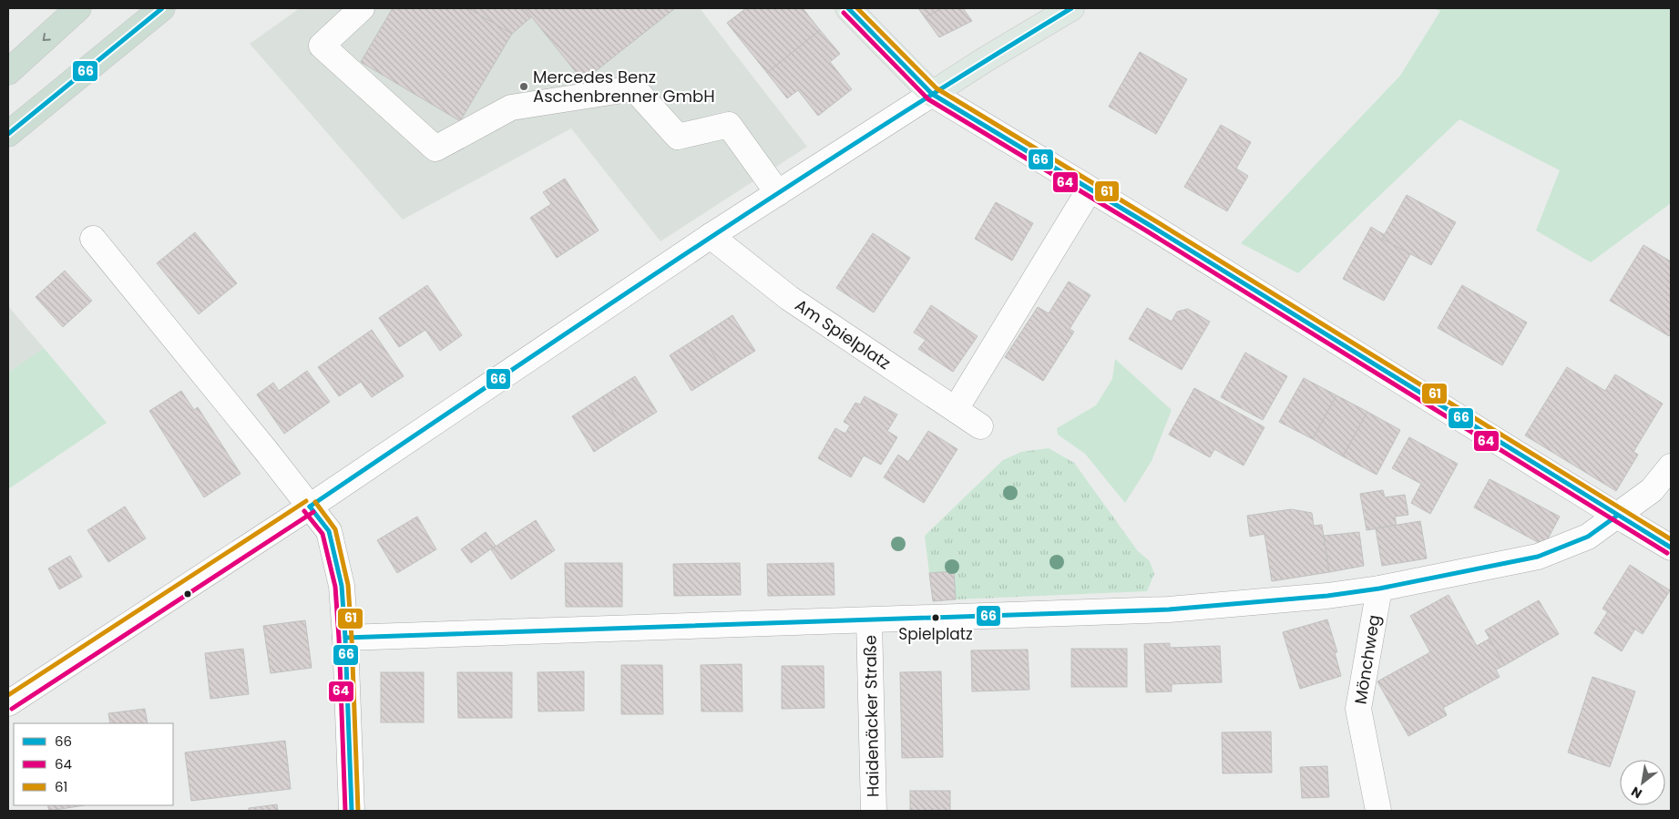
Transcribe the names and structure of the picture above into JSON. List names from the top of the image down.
{
  "streets": {
    "street": ["Am Spielplatz", "Mönchweg", "Haidenäcker Straße"]
  },
  "places": ["Mercedes Benz Aschenbrenner GmbH", "Spielplatz"],
  "lines": ["transit line 66", "transit line 61", "transit line 64"],
  "legend": ["66", "64", "61"],
  "north": "bottom left"
}
